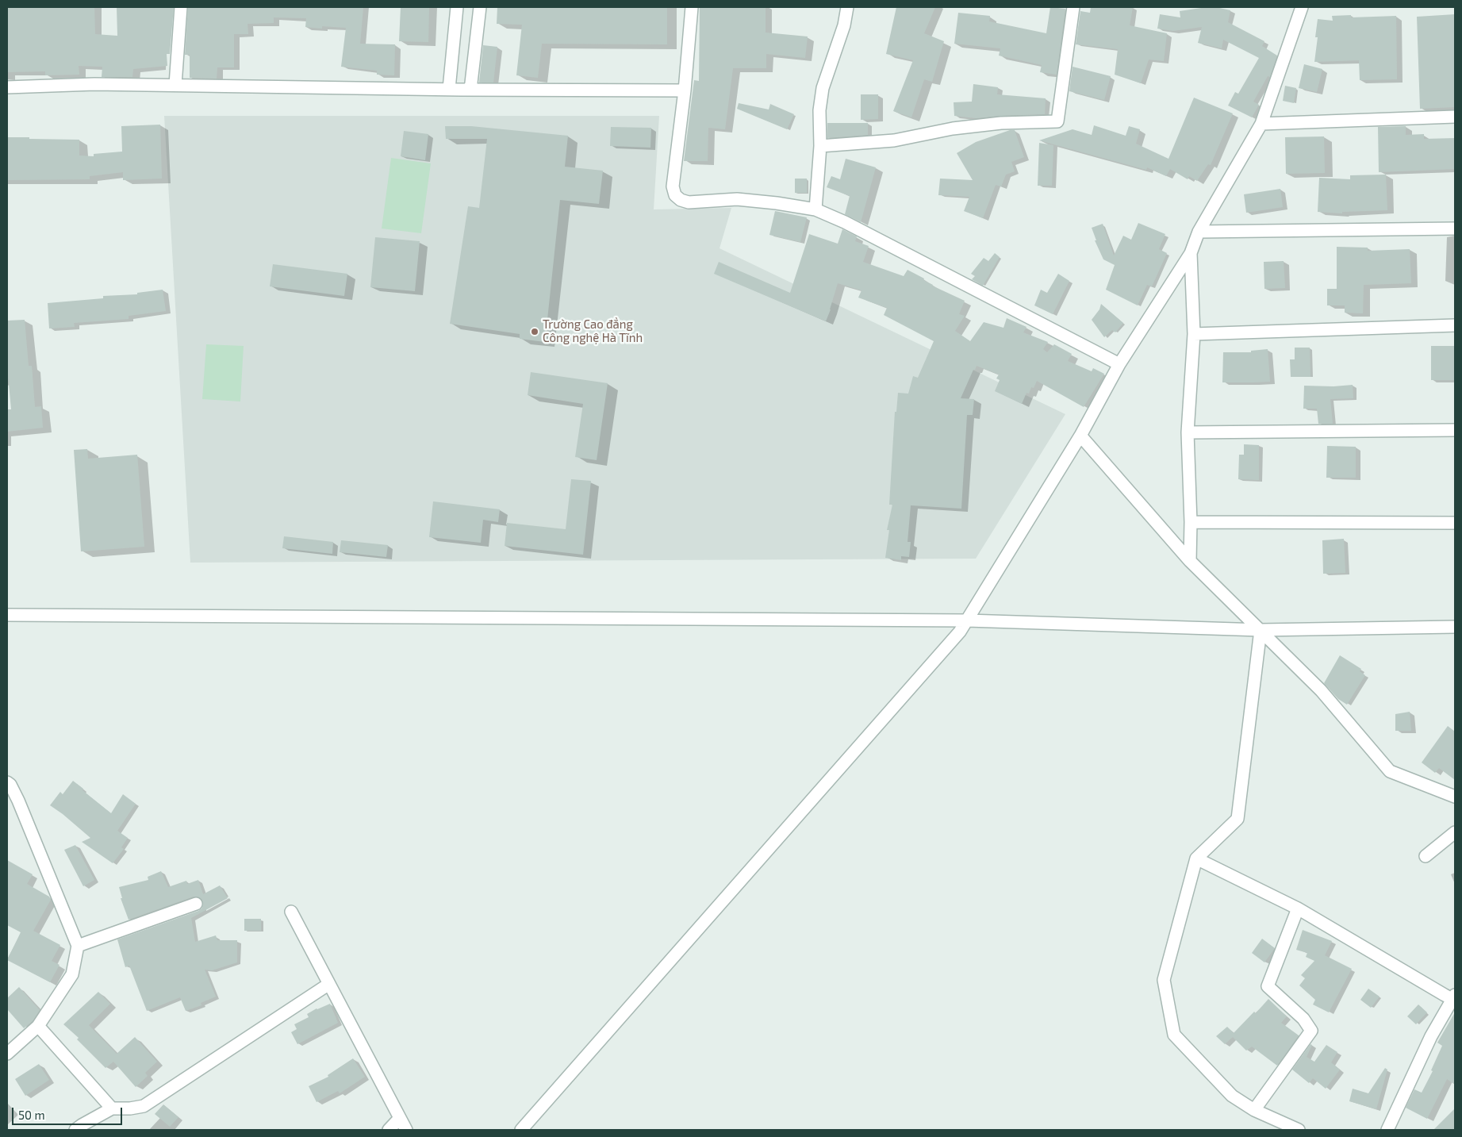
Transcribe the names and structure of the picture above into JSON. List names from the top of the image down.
{
  "places": ["Trường Cao đẳng Công nghệ Hà Tĩnh"],
  "scale_bar": "50 m"
}
